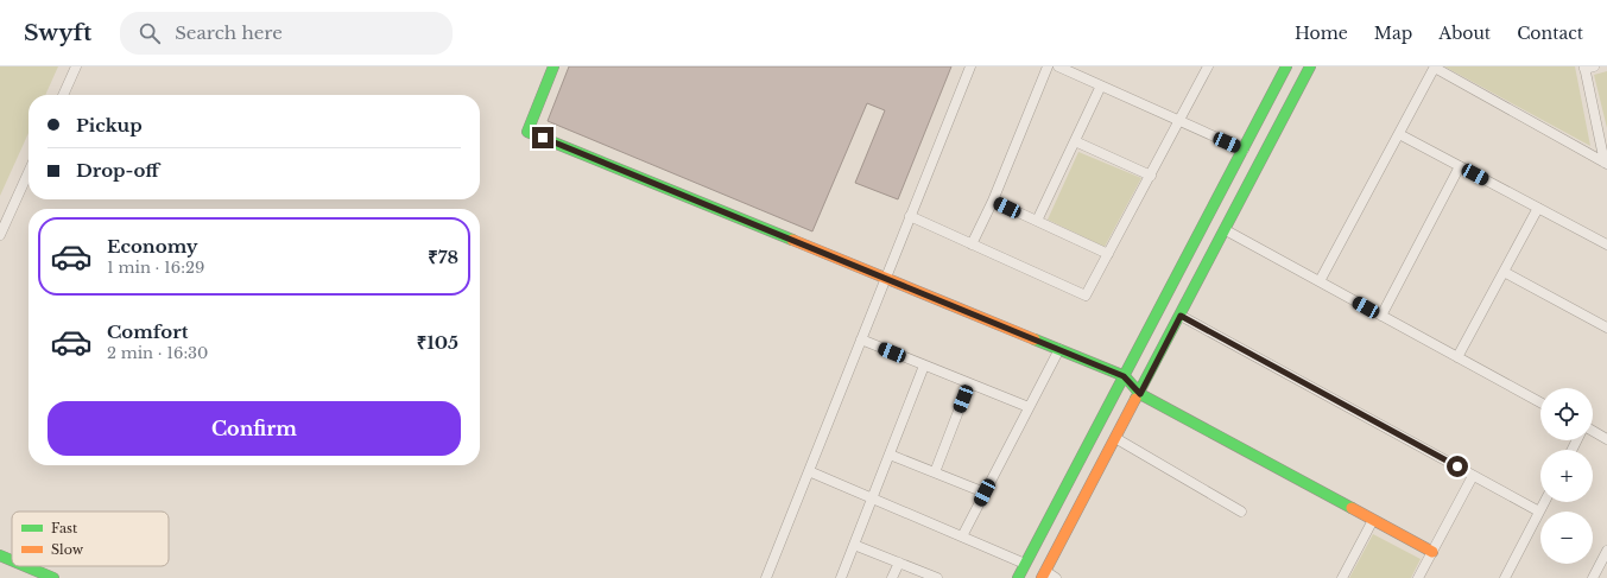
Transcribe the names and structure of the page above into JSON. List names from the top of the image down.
{
  "legend": ["Fast", "Slow"],
  "page": {
    "header": "Swyft",
    "search": "Search here",
    "nav": [
      "Home",
      "Map",
      "About",
      "Contact"
    ],
    "banner": ["Pickup", "Drop-off"],
    "list": [
      {
        "name": "Economy",
        "note": "1 min · 16:29",
        "value": "₹78"
      },
      {
        "name": "Comfort",
        "note": "2 min · 16:30",
        "value": "₹105"
      }
    ],
    "map_buttons": ["+", "−"],
    "buttons": "Confirm"
  }
}
